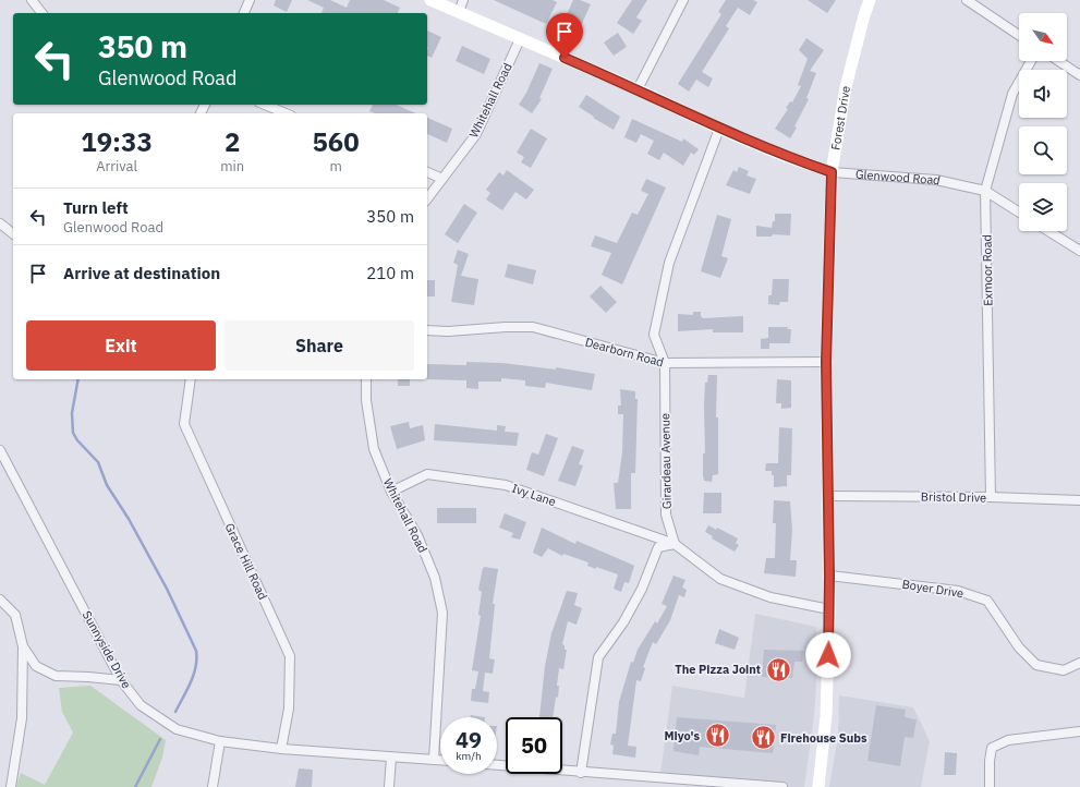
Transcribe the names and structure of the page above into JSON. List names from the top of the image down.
{
  "streets": {
    "main road": ["Forest Drive", "Glenwood Road"],
    "street": [
      "Whitehall Road",
      "Exmoor Road",
      "Dearborn Road",
      "Girardeau Avenue",
      "Ivy Lane",
      "Bristol Drive",
      "Grace Hill Road",
      "Boyer Drive",
      "Sunnyside Drive"
    ]
  },
  "crossings": [
    ["Whitehall Road", "Glenwood Road"],
    ["Whitehall Road", "Ivy Lane"],
    ["Whitehall Road", "Sunnyside Drive"],
    ["Forest Drive", "Glenwood Road"],
    ["Forest Drive", "Dearborn Road"],
    ["Forest Drive", "Ivy Lane"],
    ["Forest Drive", "Bristol Drive"],
    ["Forest Drive", "Boyer Drive"],
    ["Glenwood Road", "Exmoor Road"],
    ["Glenwood Road", "Girardeau Avenue"],
    ["Exmoor Road", "Bristol Drive"],
    ["Dearborn Road", "Girardeau Avenue"],
    ["Girardeau Avenue", "Ivy Lane"],
    ["Grace Hill Road", "Sunnyside Drive"]
  ],
  "places": {
    "restaurant": ["The Pizza Joint", "Miyo's", "Firehouse Subs"]
  },
  "north": "bottom right",
  "page": {
    "turn": ["350 m", "Glenwood Road"],
    "eta": [
      "19:33",
      "Arrival",
      "2",
      "min",
      "560",
      "m"
    ],
    "list": [
      {
        "name": "Turn left",
        "note": "Glenwood Road",
        "value": "350 m"
      },
      {
        "name": "Arrive at destination",
        "value": "210 m"
      }
    ],
    "buttons": ["Exit", "Share"],
    "speed": "49 km/h",
    "limit": "50"
  }
}
